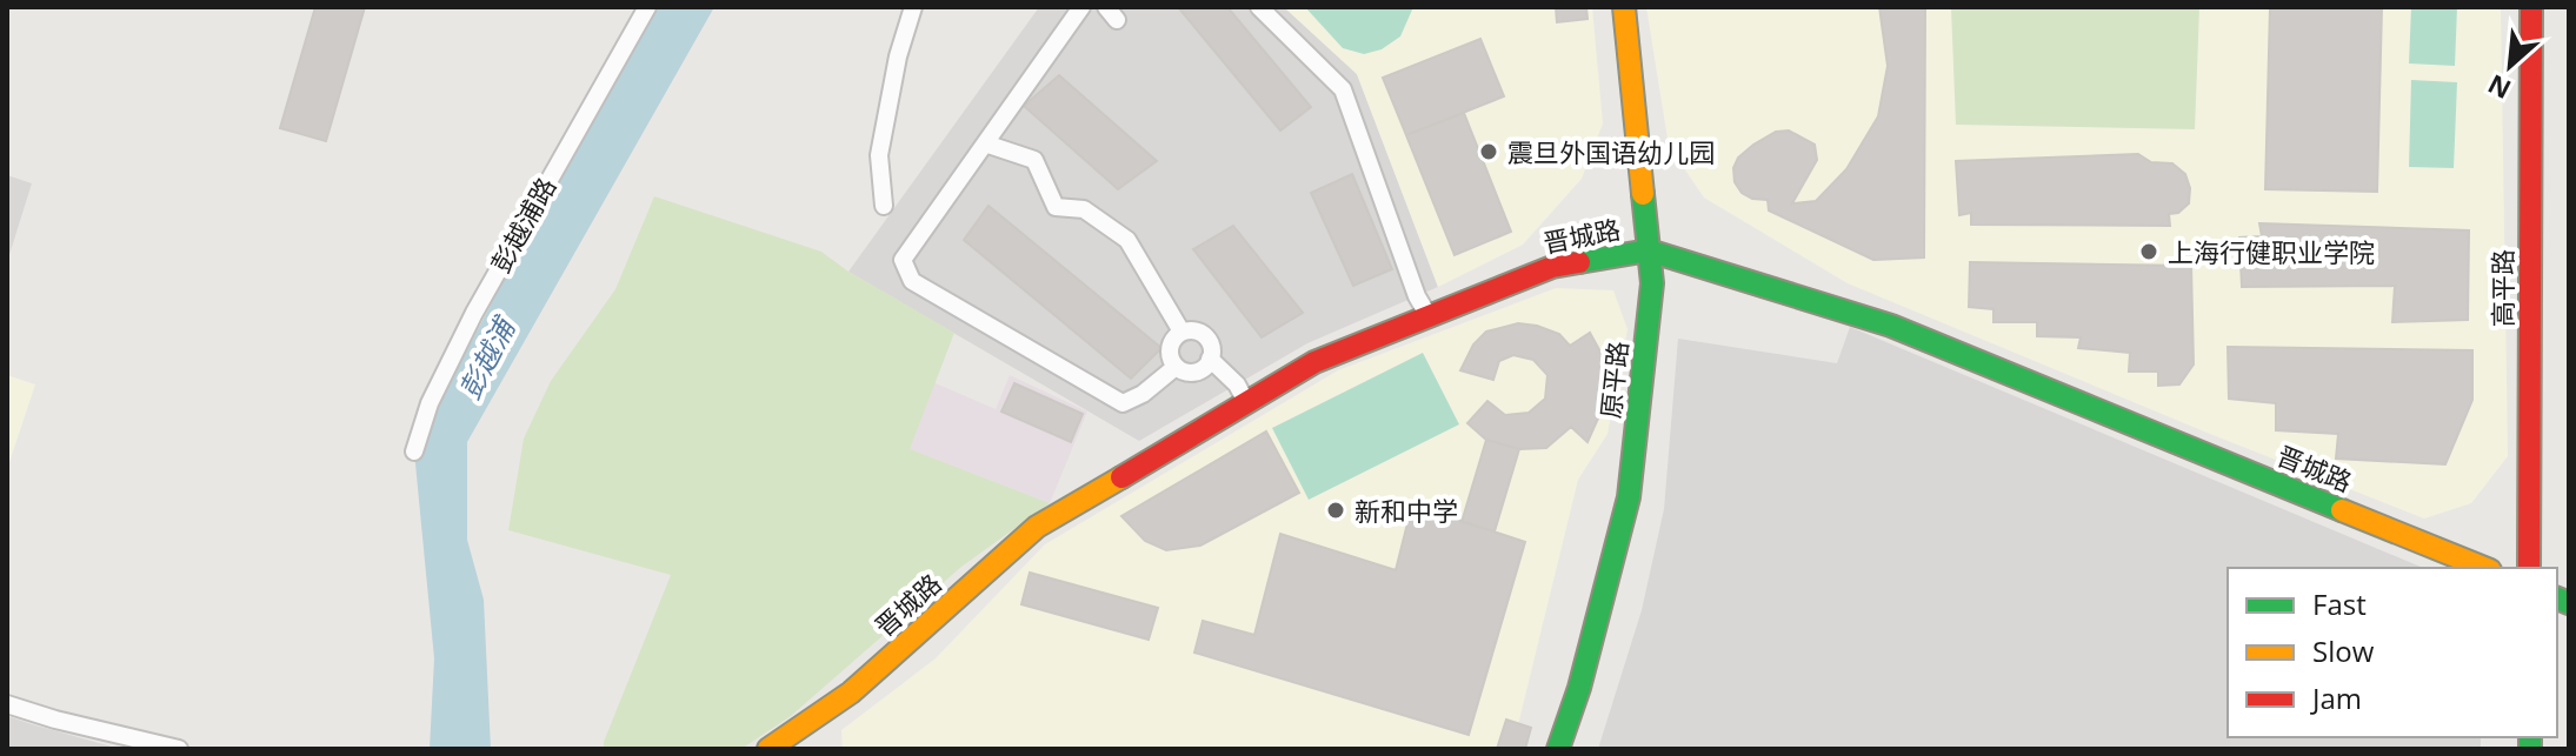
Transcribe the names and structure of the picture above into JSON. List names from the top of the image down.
{
  "streets": {
    "street": [
      "彭越浦路",
      "晋城路",
      "高平路",
      "原平路"
    ]
  },
  "crossings": [
    ["晋城路", "原平路"]
  ],
  "water": ["彭越浦"],
  "places": ["震旦外国语幼儿园", "上海行健职业学院", "新和中学"],
  "legend": ["Fast", "Slow", "Jam"],
  "north": "bottom left"
}
